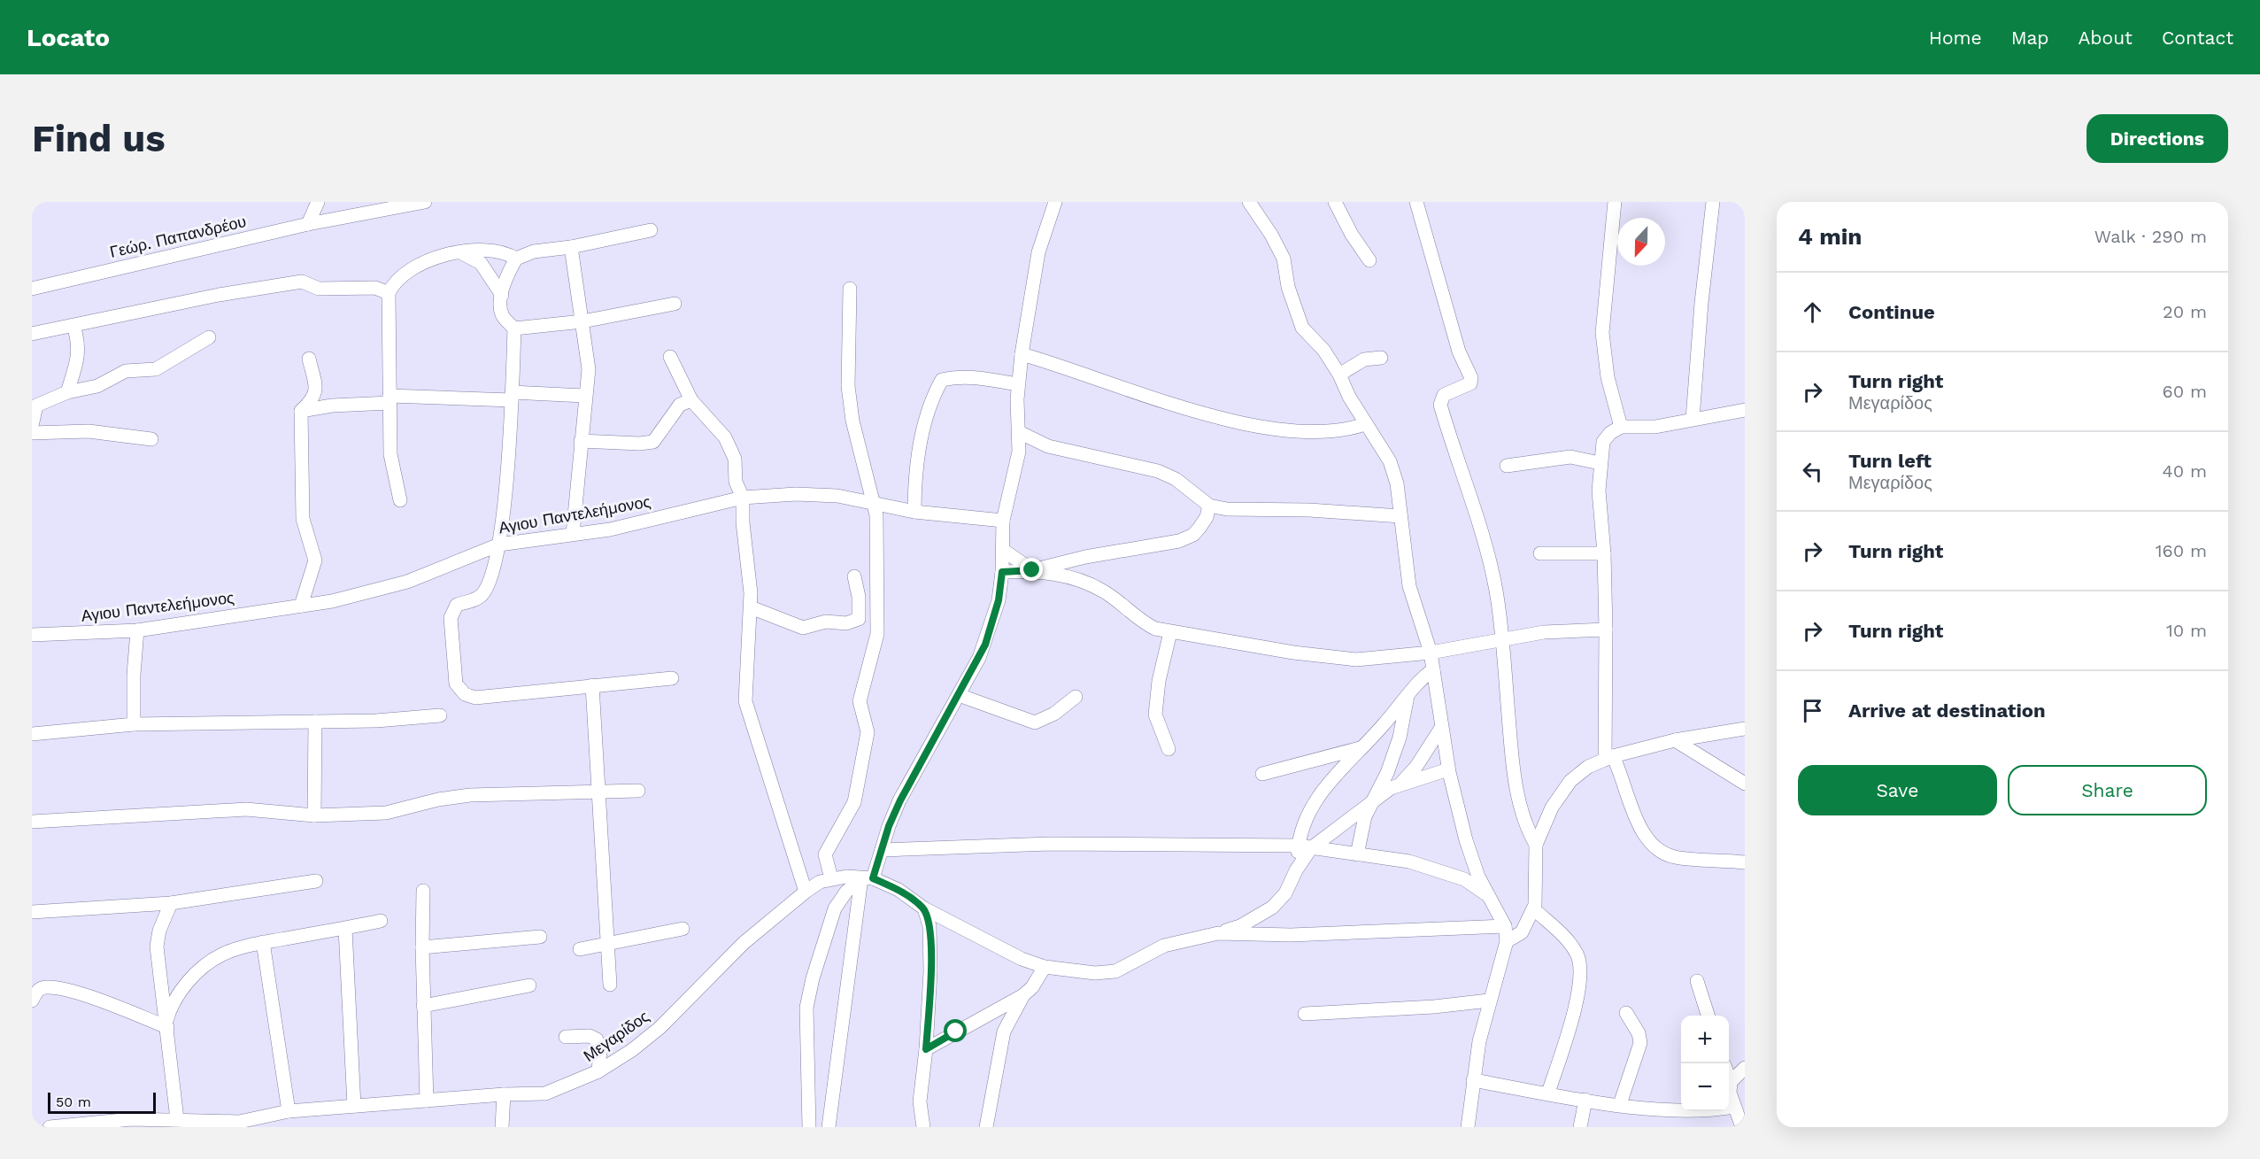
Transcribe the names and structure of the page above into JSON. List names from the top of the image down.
{
  "streets": {
    "street": ["Γεώρ. Παπανδρέου", "Αγιου Παντελεήμονος", "Μεγαρίδος"]
  },
  "scale_bar": "50 m",
  "north": "bottom",
  "page": {
    "header": "Locato",
    "nav": [
      "Home",
      "Map",
      "About",
      "Contact"
    ],
    "buttons": [
      "Directions",
      ["Save", "Share"]
    ],
    "title": "Find us",
    "heading": ["4 min", "Walk · 290 m"],
    "list": [
      ["Continue", "20 m"],
      ["Turn right", "Μεγαρίδος", "60 m"],
      ["Turn left", "Μεγαρίδος", "40 m"],
      ["Turn right", "160 m"],
      ["Turn right", "10 m"],
      "Arrive at destination"
    ],
    "map_buttons": ["+", "−"],
    "scale": "50 m"
  }
}
